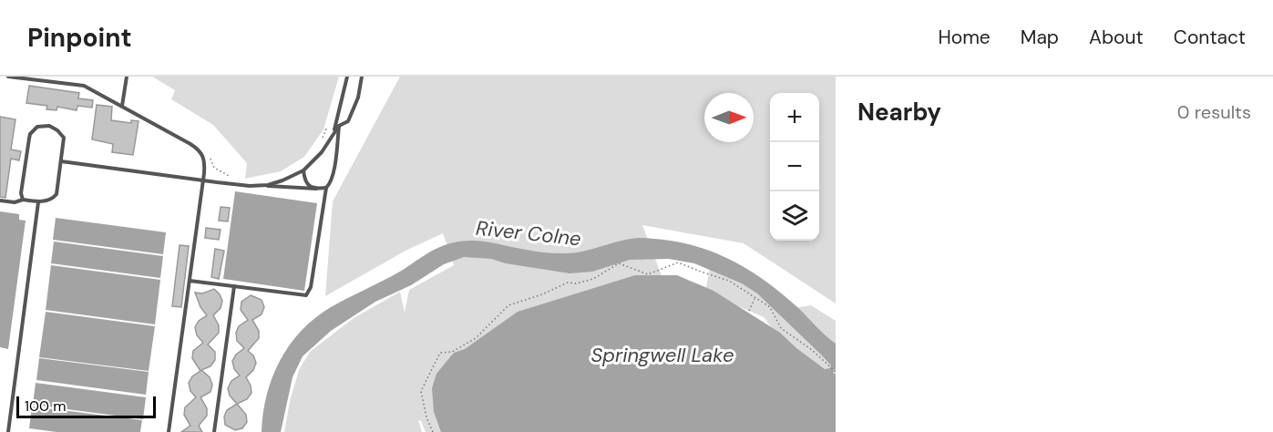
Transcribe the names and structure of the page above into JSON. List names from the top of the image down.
{
  "water": ["River Colne", "Springwell Lake"],
  "scale_bar": "100 m",
  "north": "right",
  "page": {
    "header": "Pinpoint",
    "nav": [
      "Home",
      "Map",
      "About",
      "Contact"
    ],
    "heading": ["Nearby", "0 results"],
    "map_buttons": ["+", "−"],
    "scale": "100 m"
  }
}
